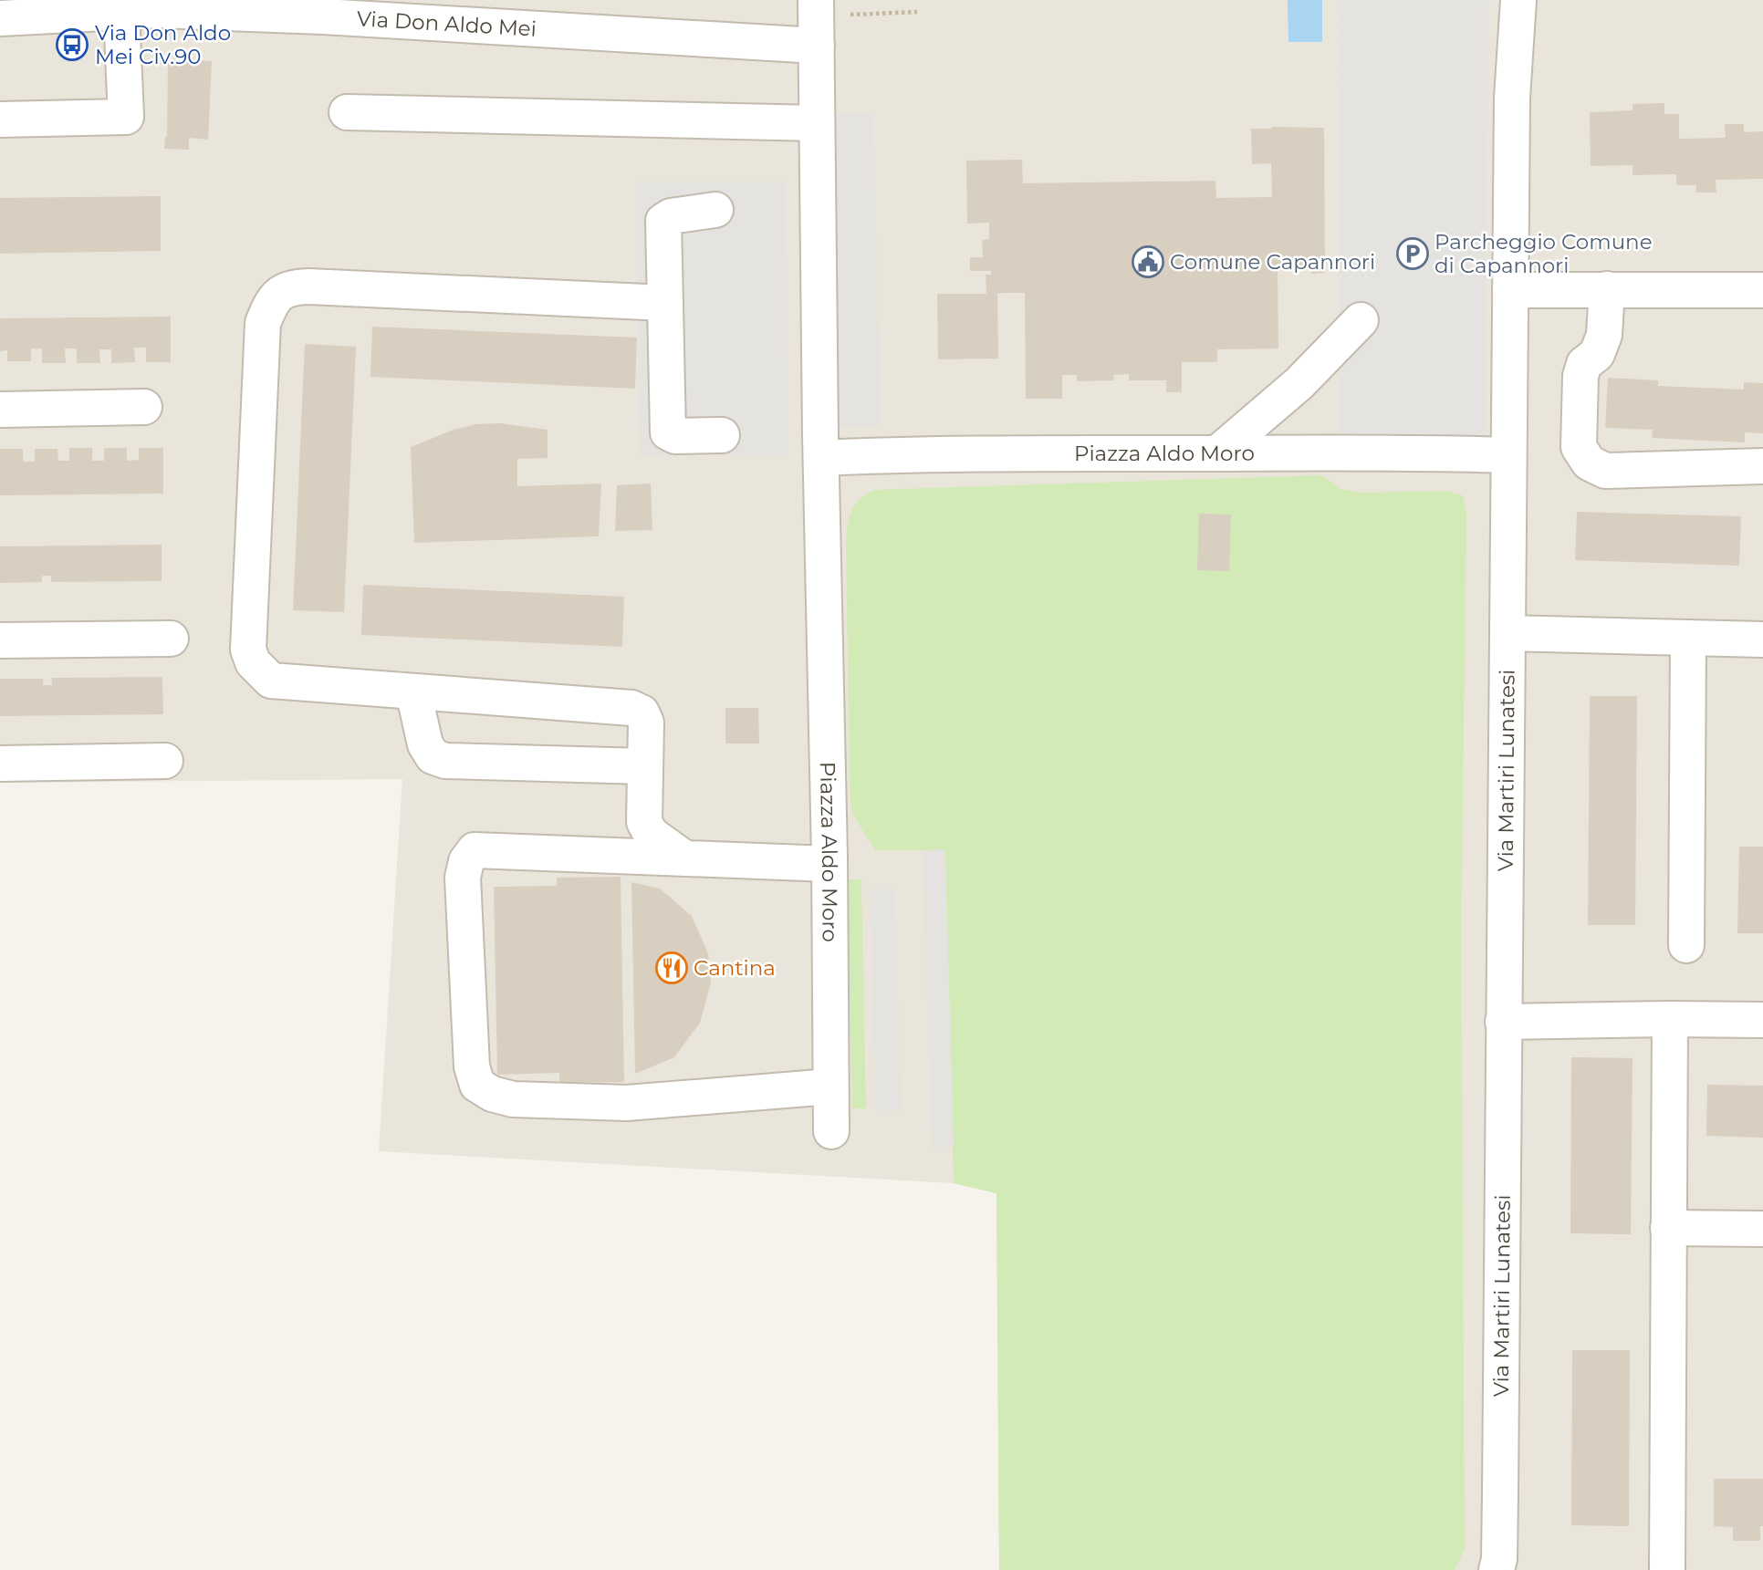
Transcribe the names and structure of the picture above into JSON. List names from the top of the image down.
{
  "streets": {
    "street": ["Via Don Aldo Mei", "Piazza Aldo Moro", "Via Martiri Lunatesi"]
  },
  "crossings": [
    ["Via Don Aldo Mei", "Piazza Aldo Moro"],
    ["Piazza Aldo Moro", "Via Martiri Lunatesi"]
  ],
  "places": {
    "bus stop": ["Via Don Aldo Mei Civ.90"],
    "parking": ["Parcheggio Comune di Capannori"],
    "public building": ["Comune Capannori"],
    "restaurant": ["Cantina"]
  }
}
